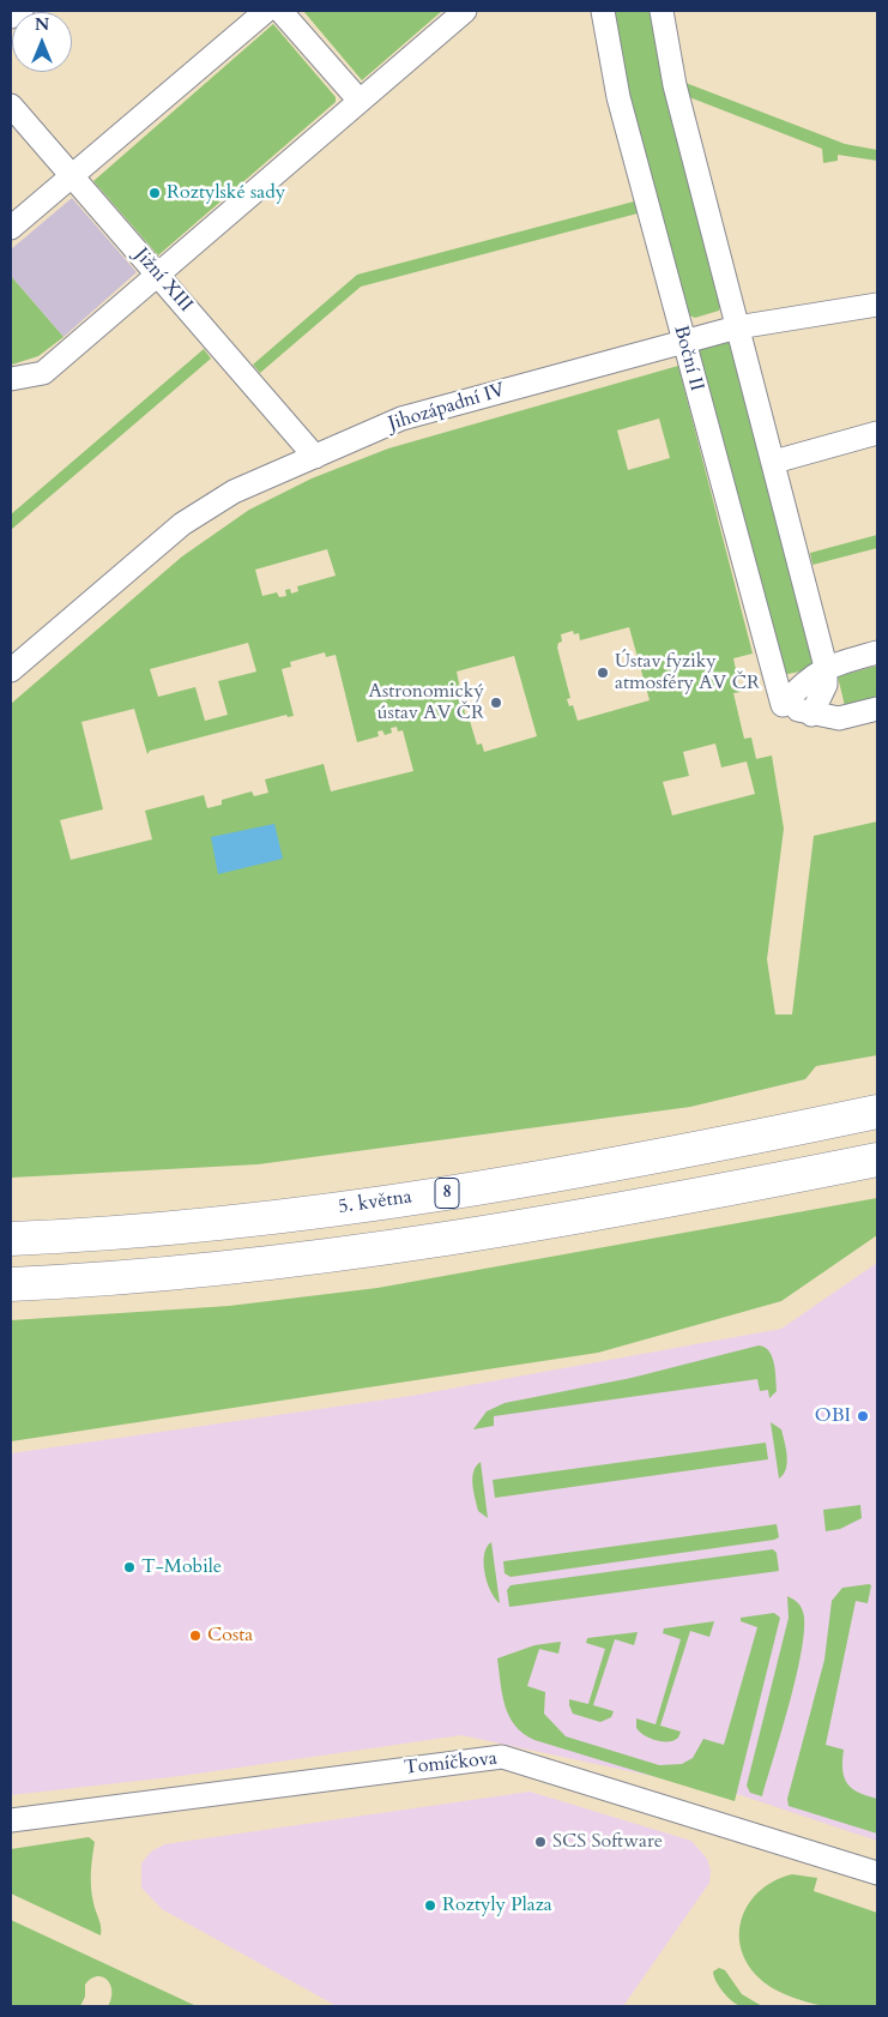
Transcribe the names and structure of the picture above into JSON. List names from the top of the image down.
{
  "streets": {
    "highway": ["8", "5. května"],
    "street": [
      "Jižní XIII",
      "Boční II",
      "Jihozápadní IV",
      "Tomíčkova"
    ]
  },
  "crossings": [
    ["Jižní XIII", "Jihozápadní IV"],
    ["Boční II", "Jihozápadní IV"]
  ],
  "places": [
    "Roztylské sady",
    "Ústav fyziky atmosféry AV ČR",
    "Astronomický ústav AV ČR",
    "OBI",
    "T-Mobile",
    "Costa",
    "SCS Software",
    "Roztyly Plaza"
  ],
  "north": "top"
}
